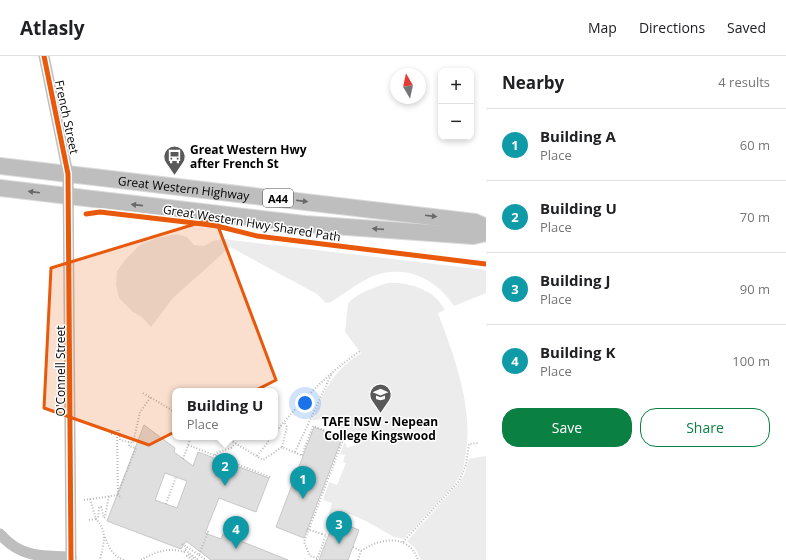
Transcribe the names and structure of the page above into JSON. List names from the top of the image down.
{
  "streets": {
    "highway": ["Great Western Highway", "A44"],
    "street": ["French Street", "O'Connell Street"],
    "cycle path": ["Great Western Hwy Shared Path"]
  },
  "crossings": [
    ["French Street", "Great Western Highway"],
    ["French Street", "O'Connell Street"],
    ["Great Western Highway", "O'Connell Street"]
  ],
  "places": {
    "bus stop": ["Great Western Hwy after French St"],
    "school or university": ["TAFE NSW - Nepean College Kingswood"]
  },
  "north": "top",
  "page": {
    "header": "Atlasly",
    "nav": ["Map", "Directions", "Saved"],
    "heading": ["Nearby", "4 results"],
    "map_buttons": ["+", "−"],
    "list": [
      {
        "mark": "1",
        "name": "Building A",
        "note": "Place",
        "value": "60 m"
      },
      {
        "mark": "2",
        "name": "Building U",
        "note": "Place",
        "value": "70 m"
      },
      {
        "mark": "3",
        "name": "Building J",
        "note": "Place",
        "value": "90 m"
      },
      {
        "mark": "4",
        "name": "Building K",
        "note": "Place",
        "value": "100 m"
      }
    ],
    "popup": ["Building U", "Place"],
    "buttons": ["Save", "Share"],
    "pins": [
      "2",
      "1",
      "3",
      "4"
    ]
  }
}
